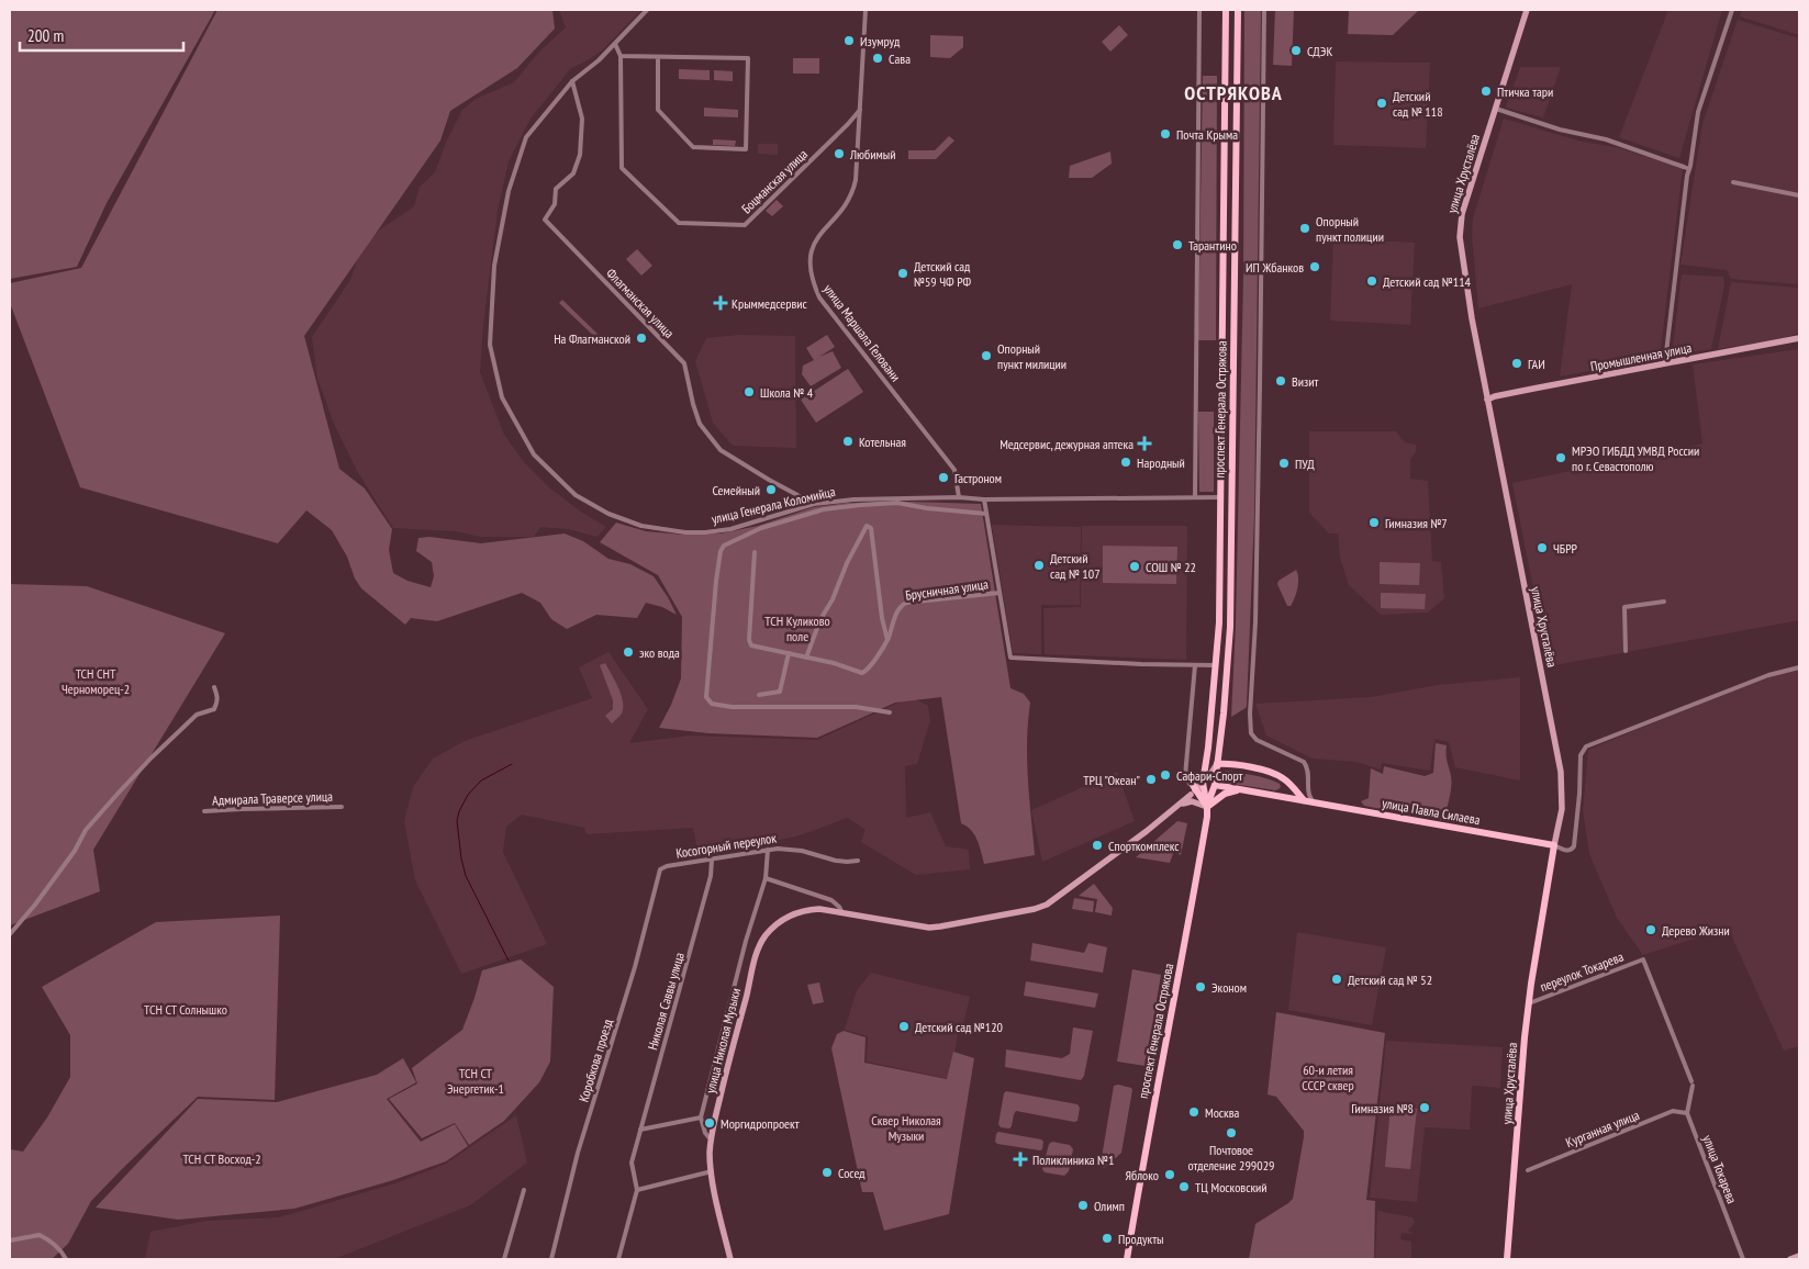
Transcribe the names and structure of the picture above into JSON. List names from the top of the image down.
{
  "streets": {
    "main road": [
      "улица Хрусталёва",
      "Промышленная улица",
      "проспект Генерала Острякова",
      "улица Павла Силаева",
      "улица Николая Музыки"
    ],
    "street": [
      "Боцманская улица",
      "Флагманская улица",
      "улица Маршала Геловани",
      "улица Генерала Коломийца",
      "Брусничная улица",
      "Адмирала Траверсе улица",
      "Косогорный переулок",
      "переулок Токарева",
      "Николая Саввы улица",
      "Коробкова проезд",
      "Курганная улица",
      "улица Токарева"
    ]
  },
  "crossings": [
    ["улица Хрусталёва", "Промышленная улица"],
    ["улица Хрусталёва", "улица Павла Силаева"],
    ["улица Хрусталёва", "переулок Токарева"],
    ["Боцманская улица", "улица Маршала Геловани"],
    ["Флагманская улица", "улица Генерала Коломийца"],
    ["улица Маршала Геловани", "улица Генерала Коломийца"],
    ["проспект Генерала Острякова", "улица Генерала Коломийца"],
    ["проспект Генерала Острякова", "улица Павла Силаева"],
    ["Косогорный переулок", "Николая Саввы улица"],
    ["Косогорный переулок", "Коробкова проезд"],
    ["переулок Токарева", "Курганная улица"],
    ["переулок Токарева", "улица Токарева"],
    ["Курганная улица", "улица Токарева"]
  ],
  "districts": ["ОСТРЯКОВА"],
  "parks": [
    "ТСН Куликово поле",
    "ТСН СНТ Черноморец-2",
    "ТСН СТ Солнышко",
    "60-и летия СССР сквер",
    "ТСН СТ Энергетик-1",
    "Сквер Николая Музыки",
    "ТСН СТ Восход-2"
  ],
  "places": {
    "other": [
      "Изумруд",
      "СДЭК",
      "Сава",
      "Птичка тари",
      "Детский сад № 118",
      "Почта Крыма",
      "Любимый",
      "Опорный пункт полиции",
      "Тарантино",
      "ИП Жбанков",
      "Детский сад №59 ЧФ РФ",
      "Детский сад №114",
      "На Флагманской",
      "Опорный пункт милиции",
      "ГАИ",
      "Визит",
      "Школа № 4",
      "Котельная",
      "МРЭО ГИБДД УМВД России по г. Севастополю",
      "Народный",
      "ПУД",
      "Гастроном",
      "Семейный",
      "Гимназия №7",
      "ЧБРР",
      "Детский сад № 107",
      "СОШ № 22",
      "эко вода",
      "Сафари-Спорт",
      "ТРЦ \"Океан\"",
      "Спорткомплекс",
      "Дерево Жизни",
      "Детский сад № 52",
      "Эконом",
      "Детский сад №120",
      "Гимназия №8",
      "Москва",
      "Моргидропроект",
      "Почтовое отделение 299029",
      "Сосед",
      "Яблоко",
      "ТЦ Московский",
      "Олимп",
      "Продукты"
    ],
    "health": ["Крыммедсервис", "Медсервис, дежурная аптека", "Поликлиника №1"]
  },
  "scale_bar": "200 m"
}
